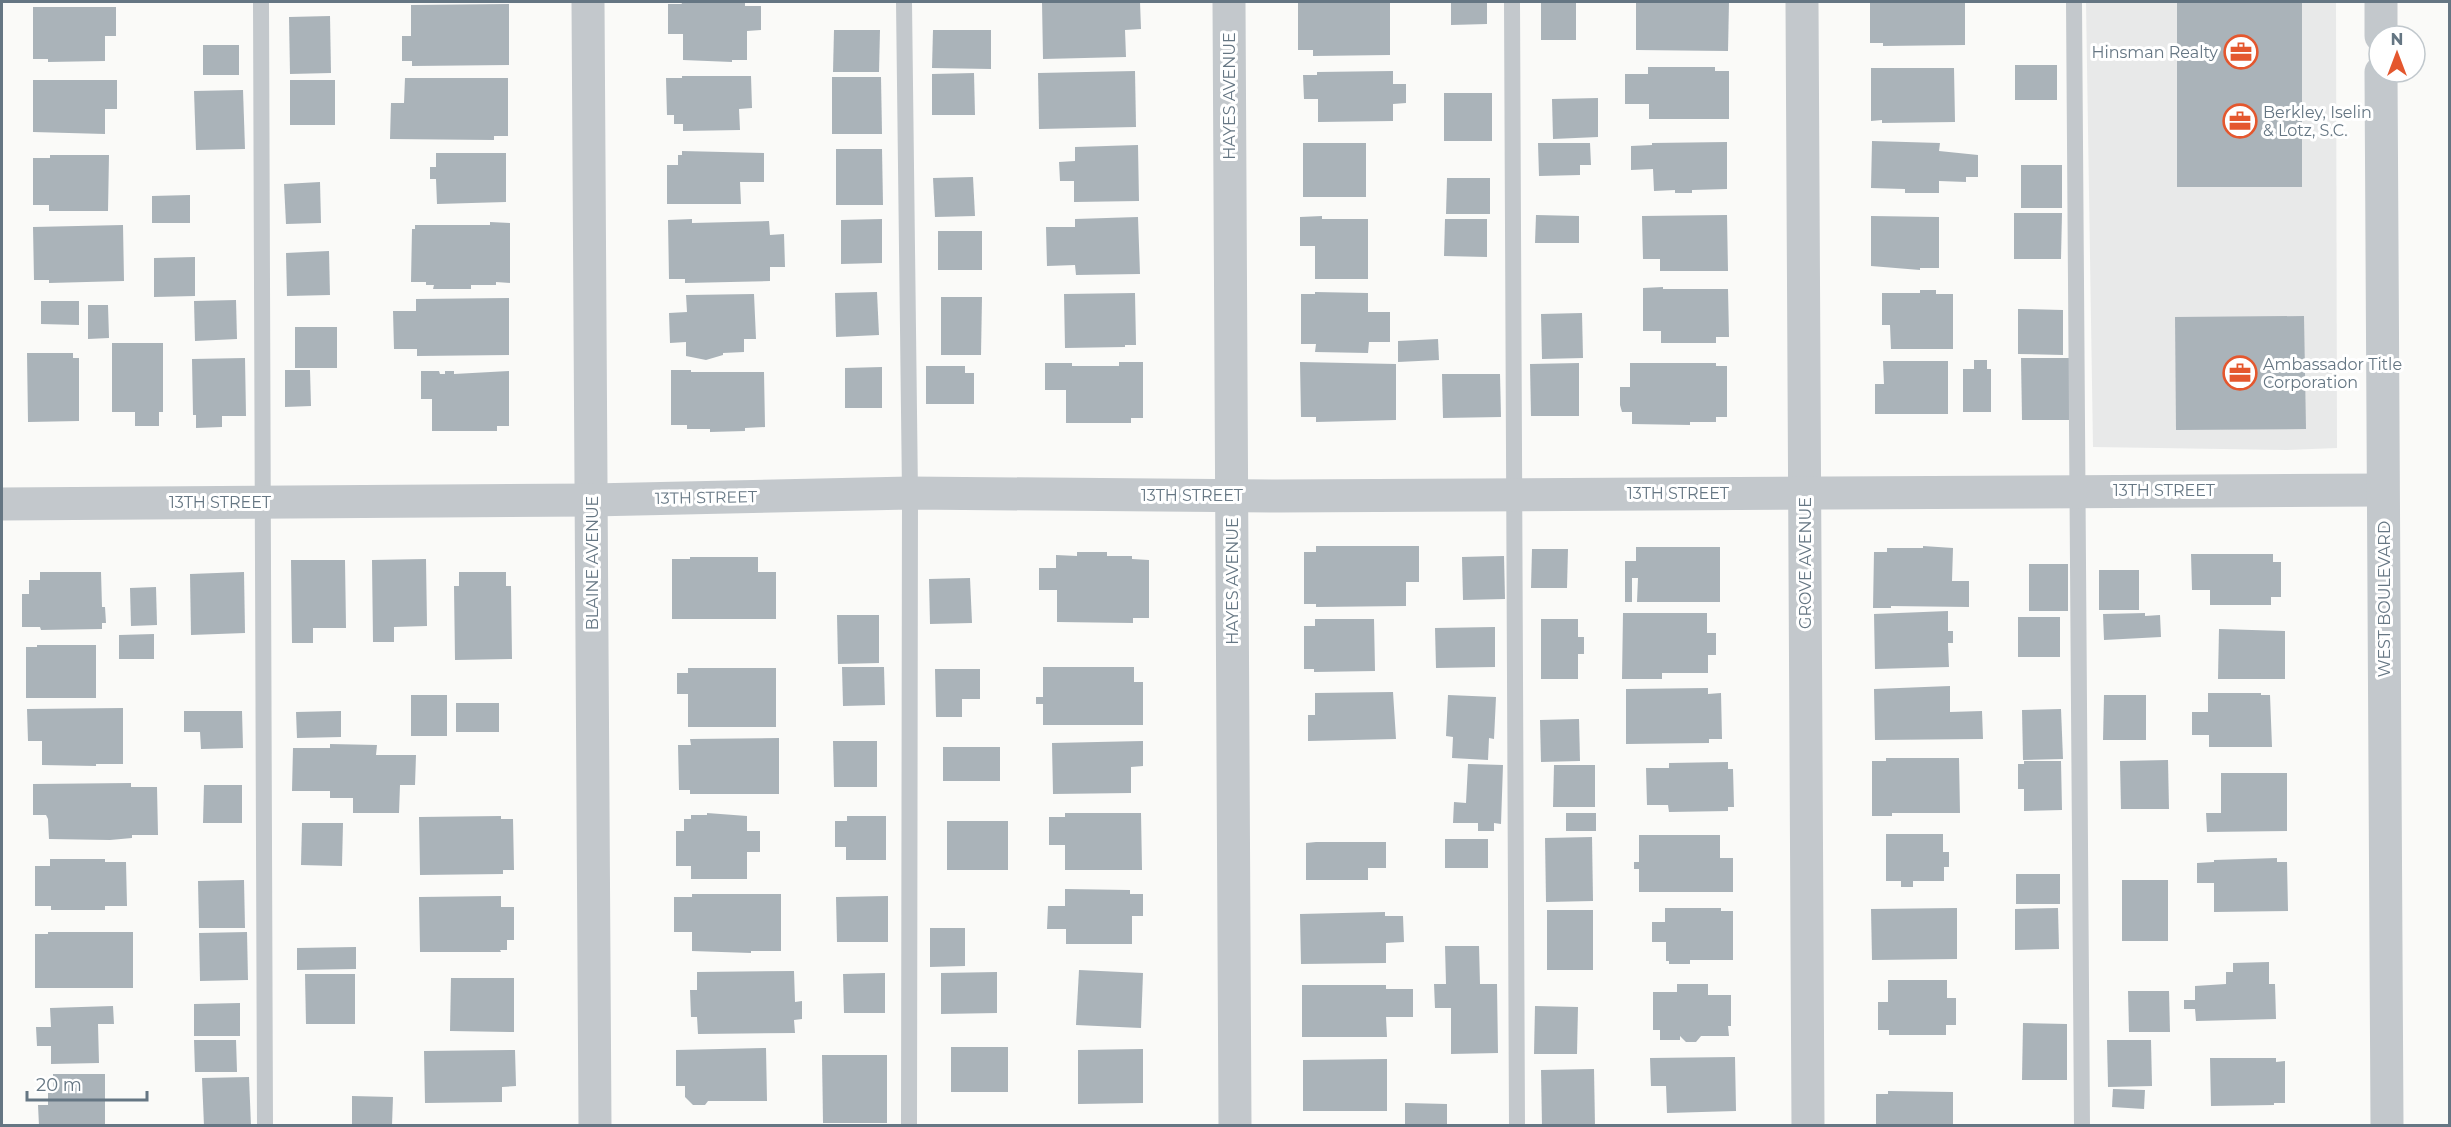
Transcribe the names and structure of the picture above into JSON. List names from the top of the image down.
{
  "streets": {
    "street": [
      "HAYES AVENUE",
      "13TH STREET",
      "BLAINE AVENUE",
      "GROVE AVENUE",
      "WEST BOULEVARD"
    ]
  },
  "crossings": [
    ["HAYES AVENUE", "13TH STREET"],
    ["13TH STREET", "BLAINE AVENUE"],
    ["13TH STREET", "GROVE AVENUE"],
    ["13TH STREET", "WEST BOULEVARD"]
  ],
  "places": {
    "office": ["Hinsman Realty", "Berkley, Iselin & Lotz, S.C.", "Ambassador Title Corporation"]
  },
  "scale_bar": "20 m",
  "north": "top"
}
